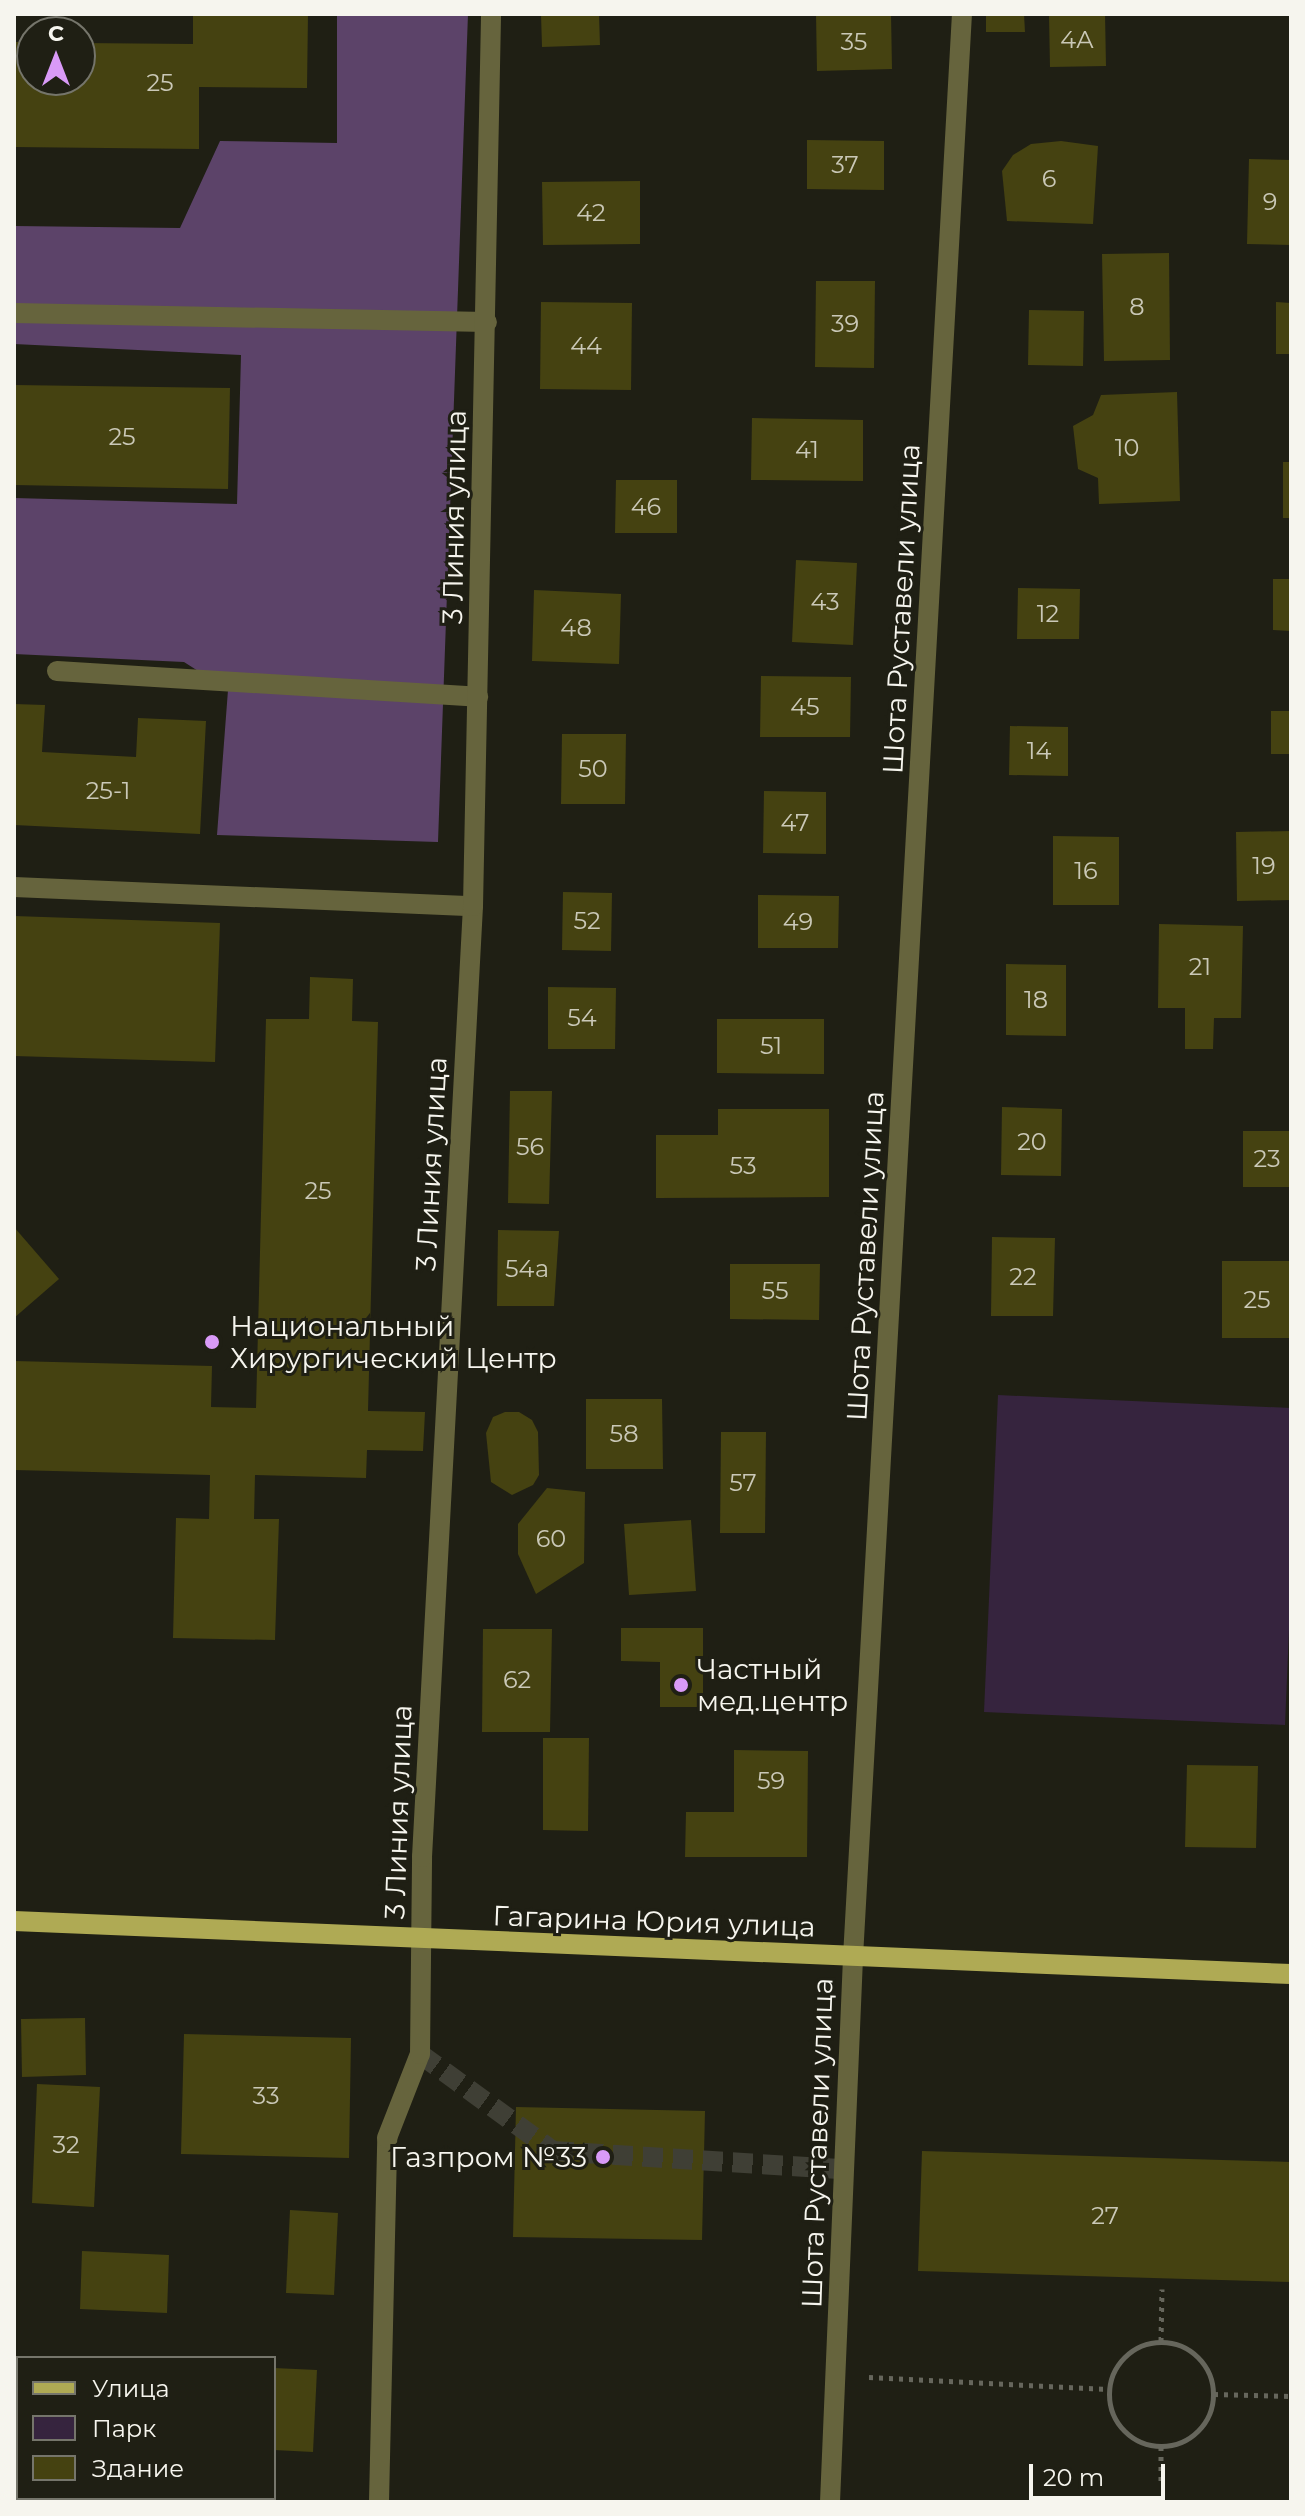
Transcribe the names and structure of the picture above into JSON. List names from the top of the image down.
{
  "streets": {
    "main road": ["Гагарина Юрия улица"],
    "street": ["3 Линия улица", "Шота Руставели улица"]
  },
  "crossings": [
    ["3 Линия улица", "Гагарина Юрия улица"],
    ["Шота Руставели улица", "Гагарина Юрия улица"]
  ],
  "places": ["Национальный Хирургический Центр", "Частный мед.центр", "Газпром №33"],
  "house_numbers": [
    "4А",
    "35",
    "25",
    "37",
    "6",
    "9",
    "42",
    "8",
    "39",
    "44",
    "25",
    "10",
    "41",
    "46",
    "43",
    "12",
    "48",
    "45",
    "14",
    "50",
    "25-1",
    "47",
    "19",
    "16",
    "52",
    "49",
    "21",
    "18",
    "54",
    "51",
    "20",
    "56",
    "23",
    "53",
    "25",
    "54а",
    "22",
    "55",
    "25",
    "58",
    "57",
    "60",
    "62",
    "59",
    "33",
    "32",
    "27"
  ],
  "legend": ["Улица", "Парк", "Здание"],
  "scale_bar": "20 m",
  "north": "top"
}
